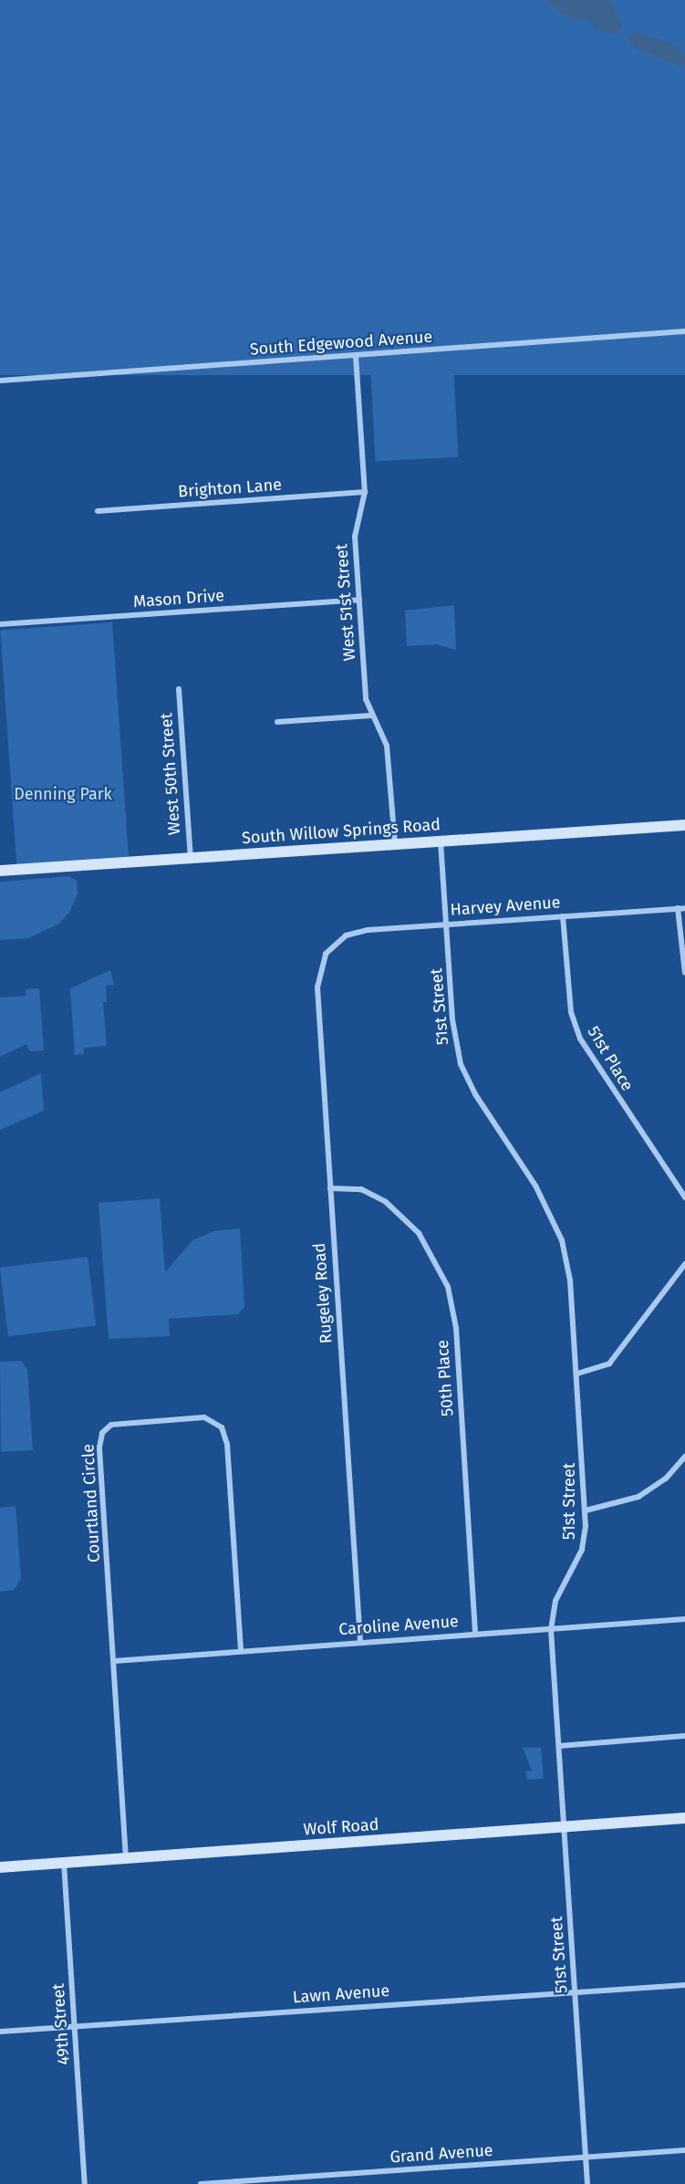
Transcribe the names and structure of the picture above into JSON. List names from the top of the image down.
{
  "streets": {
    "street": [
      "South Edgewood Avenue",
      "Brighton Lane",
      "Mason Drive",
      "West 51st Street",
      "West 50th Street",
      "South Willow Springs Road",
      "Harvey Avenue",
      "51st Street",
      "51st Place",
      "Rugeley Road",
      "50th Place",
      "Courtland Circle",
      "Caroline Avenue",
      "Wolf Road",
      "Lawn Avenue",
      "49th Street",
      "Grand Avenue"
    ]
  },
  "crossings": [
    ["South Edgewood Avenue", "West 51st Street"],
    ["Brighton Lane", "West 51st Street"],
    ["Mason Drive", "West 51st Street"],
    ["West 51st Street", "South Willow Springs Road"],
    ["West 50th Street", "South Willow Springs Road"],
    ["South Willow Springs Road", "51st Street"],
    ["Harvey Avenue", "51st Street"],
    ["Harvey Avenue", "51st Place"],
    ["Harvey Avenue", "Rugeley Road"],
    ["51st Street", "Caroline Avenue"],
    ["51st Street", "Wolf Road"],
    ["51st Street", "Lawn Avenue"],
    ["51st Street", "Grand Avenue"],
    ["Rugeley Road", "50th Place"],
    ["Rugeley Road", "Caroline Avenue"],
    ["50th Place", "Caroline Avenue"],
    ["Courtland Circle", "Caroline Avenue"],
    ["Courtland Circle", "Wolf Road"],
    ["Wolf Road", "49th Street"],
    ["Lawn Avenue", "49th Street"]
  ],
  "parks": ["Denning Park"]
}
